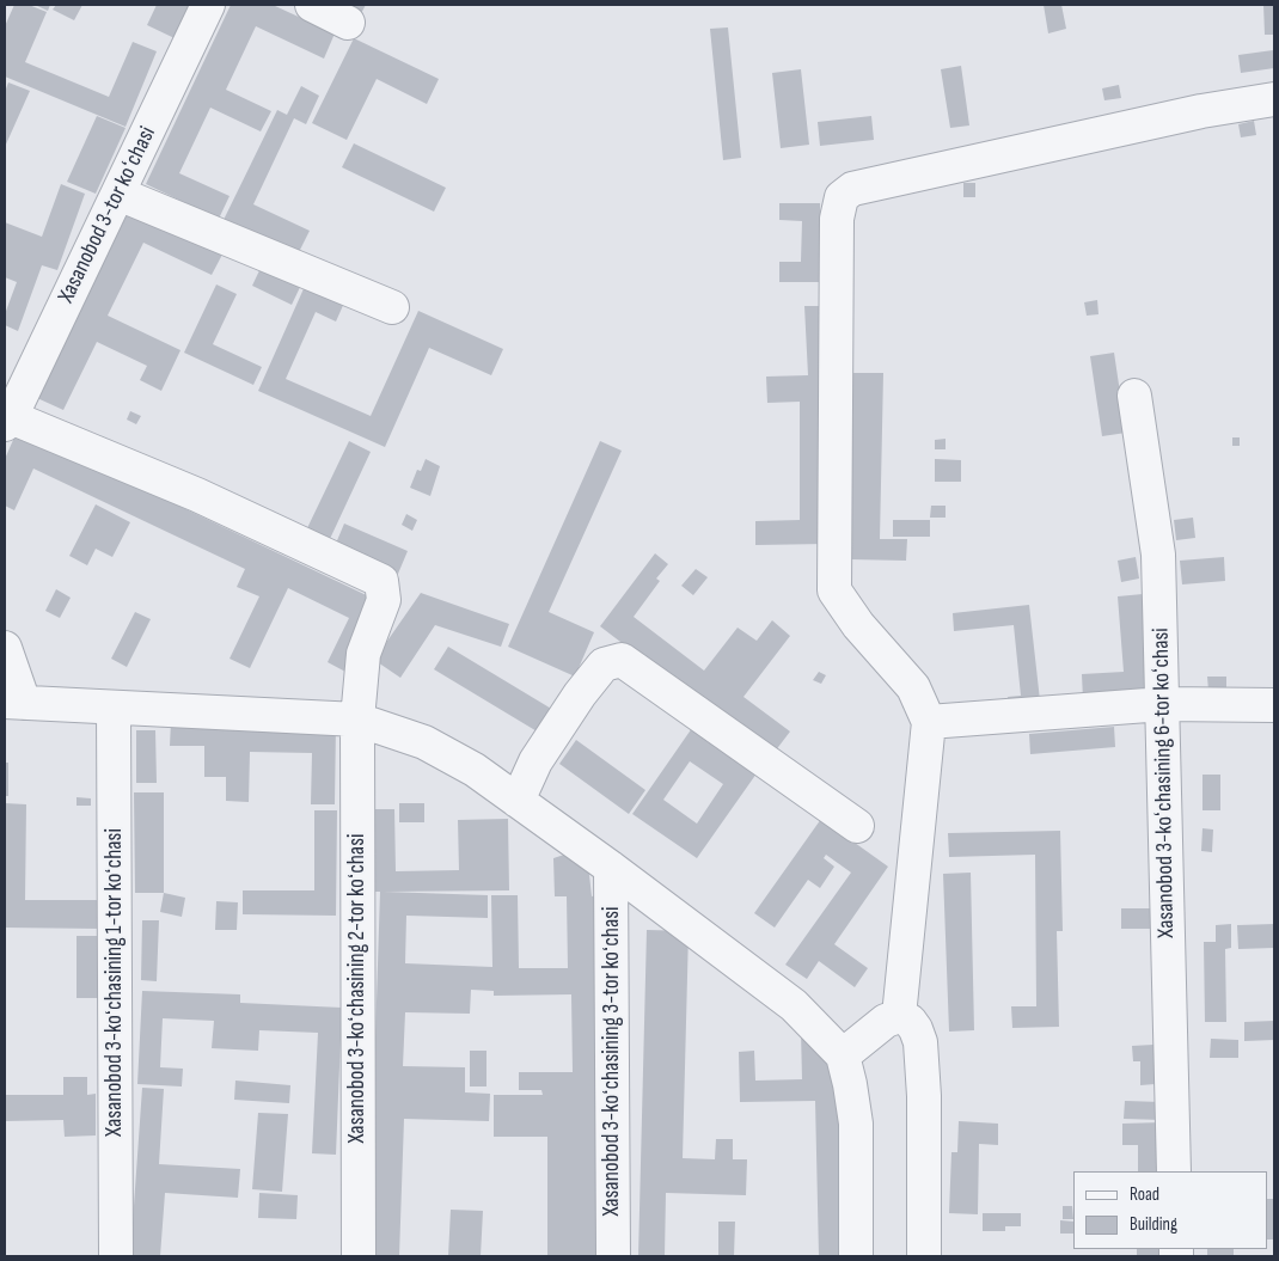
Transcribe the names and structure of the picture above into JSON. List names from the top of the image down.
{
  "streets": {
    "street": [
      "Xasanobod 3-tor koʻchasi",
      "Xasanobod 3-koʻchasining 6-tor koʻchasi",
      "Xasanobod 3-koʻchasining 1-tor koʻchasi",
      "Xasanobod 3-koʻchasining 2-tor koʻchasi",
      "Xasanobod 3-koʻchasining 3-tor koʻchasi"
    ]
  },
  "crossings": [
    ["Xasanobod 3-tor koʻchasi", "Xasanobod 3-koʻchasining 2-tor koʻchasi"]
  ],
  "legend": ["Road", "Building"]
}
